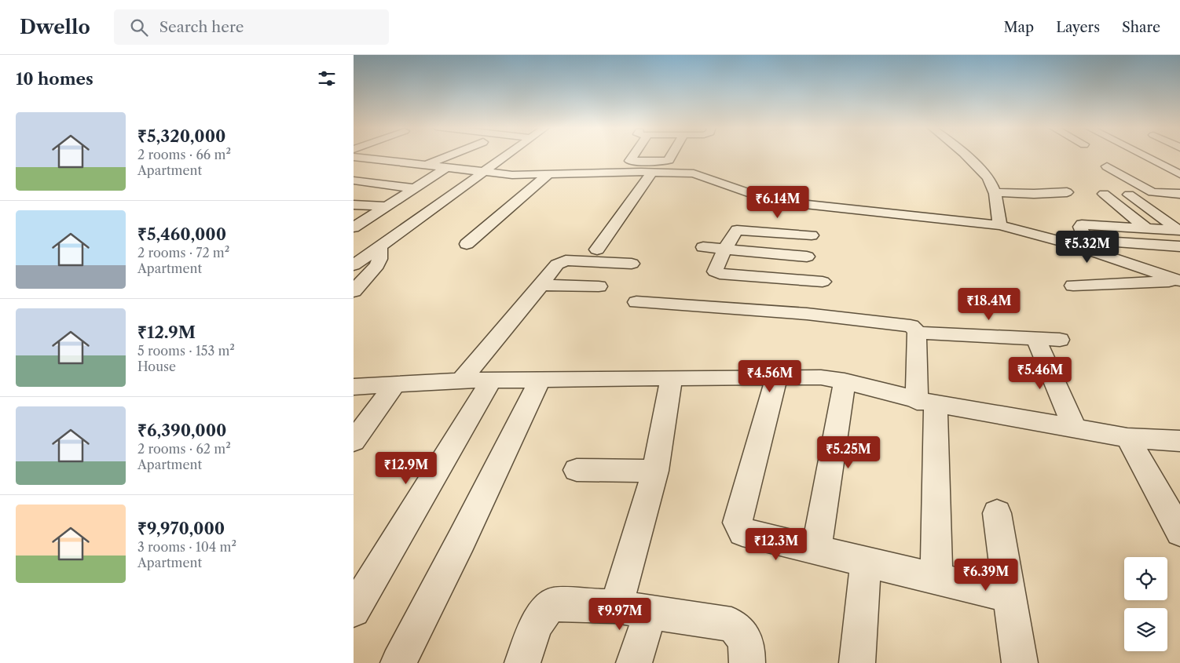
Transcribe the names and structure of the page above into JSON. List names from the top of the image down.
{
  "page": {
    "header": "Dwello",
    "search": "Search here",
    "nav": ["Map", "Layers", "Share"],
    "heading": "10 homes",
    "list": [
      {
        "name": "₹5,320,000",
        "note": "2 rooms · 66 m² · Apartment"
      },
      {
        "name": "₹5,460,000",
        "note": "2 rooms · 72 m² · Apartment"
      },
      {
        "name": "₹12.9M",
        "note": "5 rooms · 153 m² · House"
      },
      {
        "name": "₹6,390,000",
        "note": "2 rooms · 62 m² · Apartment"
      },
      {
        "name": "₹9,970,000",
        "note": "3 rooms · 104 m² · Apartment"
      }
    ],
    "price": [
      "₹6.14M",
      "₹5.32M",
      "₹18.4M",
      "₹5.46M",
      "₹4.56M",
      "₹5.25M",
      "₹12.9M",
      "₹12.3M",
      "₹6.39M",
      "₹9.97M"
    ]
  }
}
